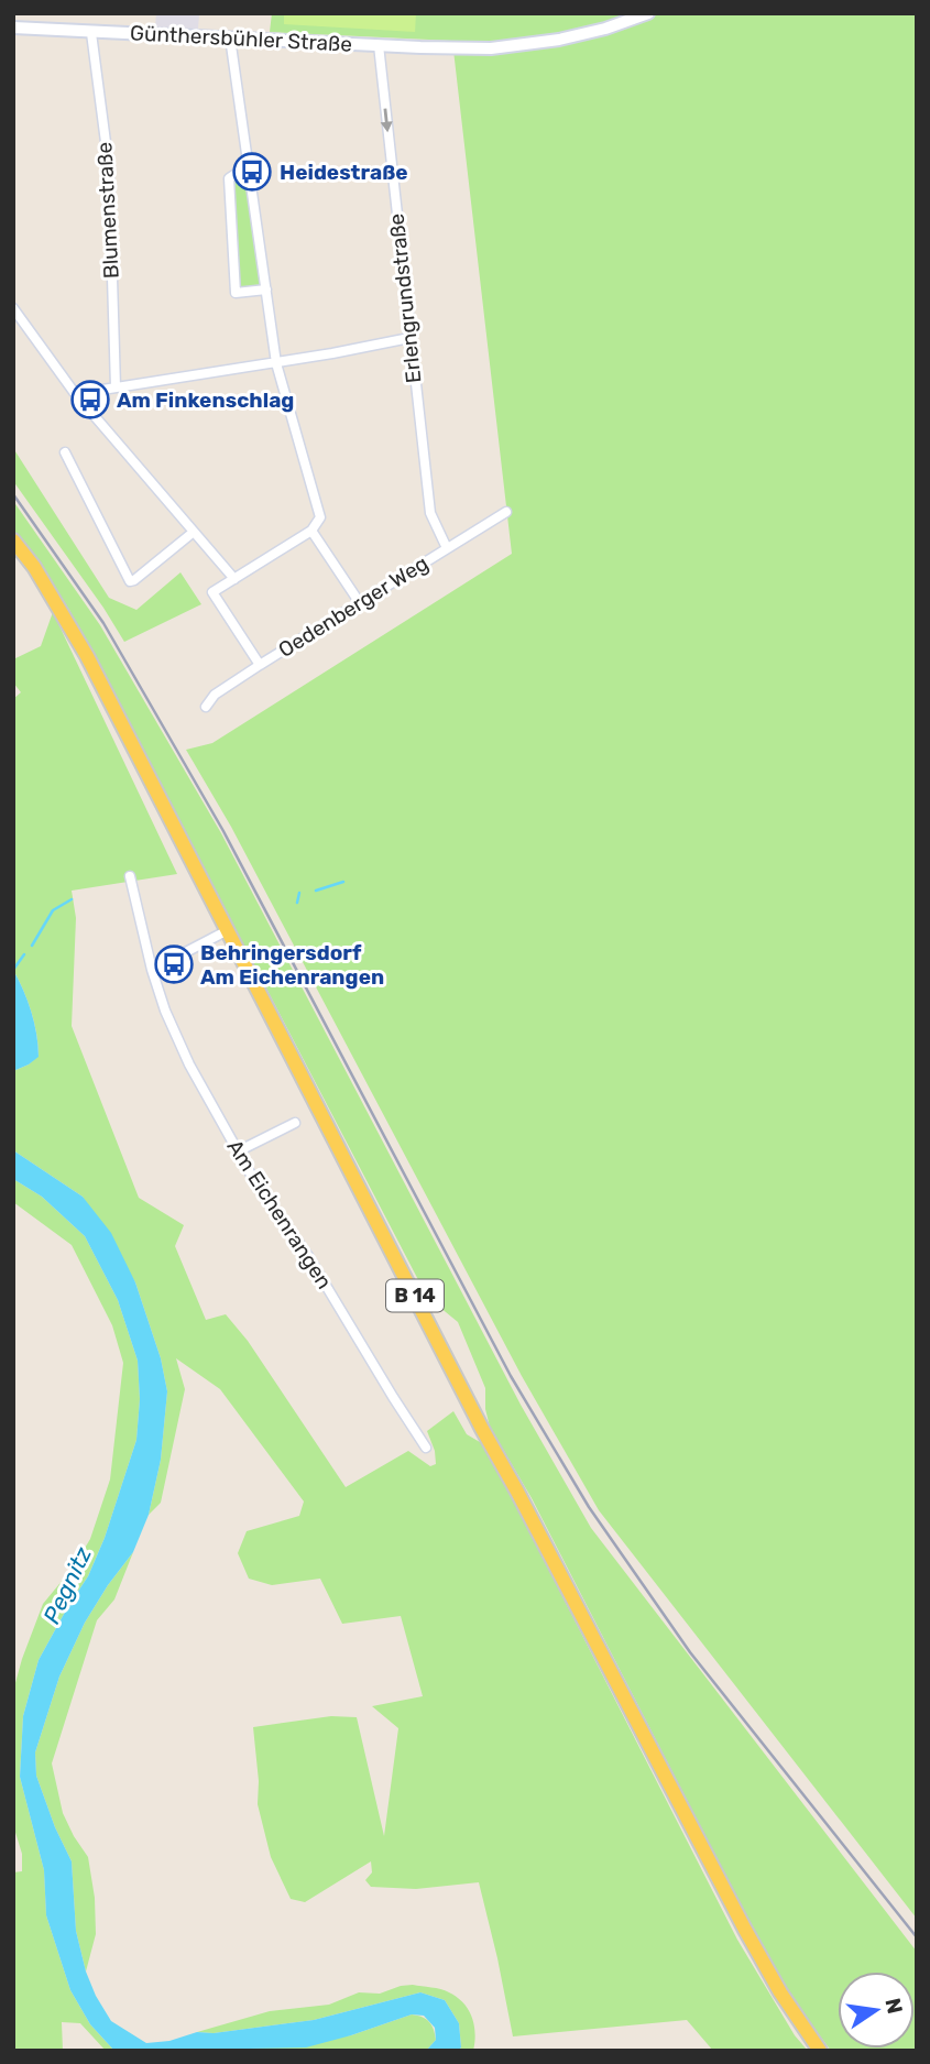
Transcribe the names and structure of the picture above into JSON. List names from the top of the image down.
{
  "streets": {
    "main road": ["B 14"],
    "street": [
      "Günthersbühler Straße",
      "Blumenstraße",
      "Erlengrundstraße",
      "Oedenberger Weg",
      "Am Eichenrangen"
    ]
  },
  "crossings": [
    ["Günthersbühler Straße", "Blumenstraße"],
    ["Günthersbühler Straße", "Erlengrundstraße"],
    ["Erlengrundstraße", "Oedenberger Weg"]
  ],
  "one_way": ["Erlengrundstraße"],
  "water": ["Pegnitz"],
  "places": {
    "bus stop": ["Heidestraße", "Am Finkenschlag", "Behringersdorf Am Eichenrangen"]
  },
  "north": "right"
}
